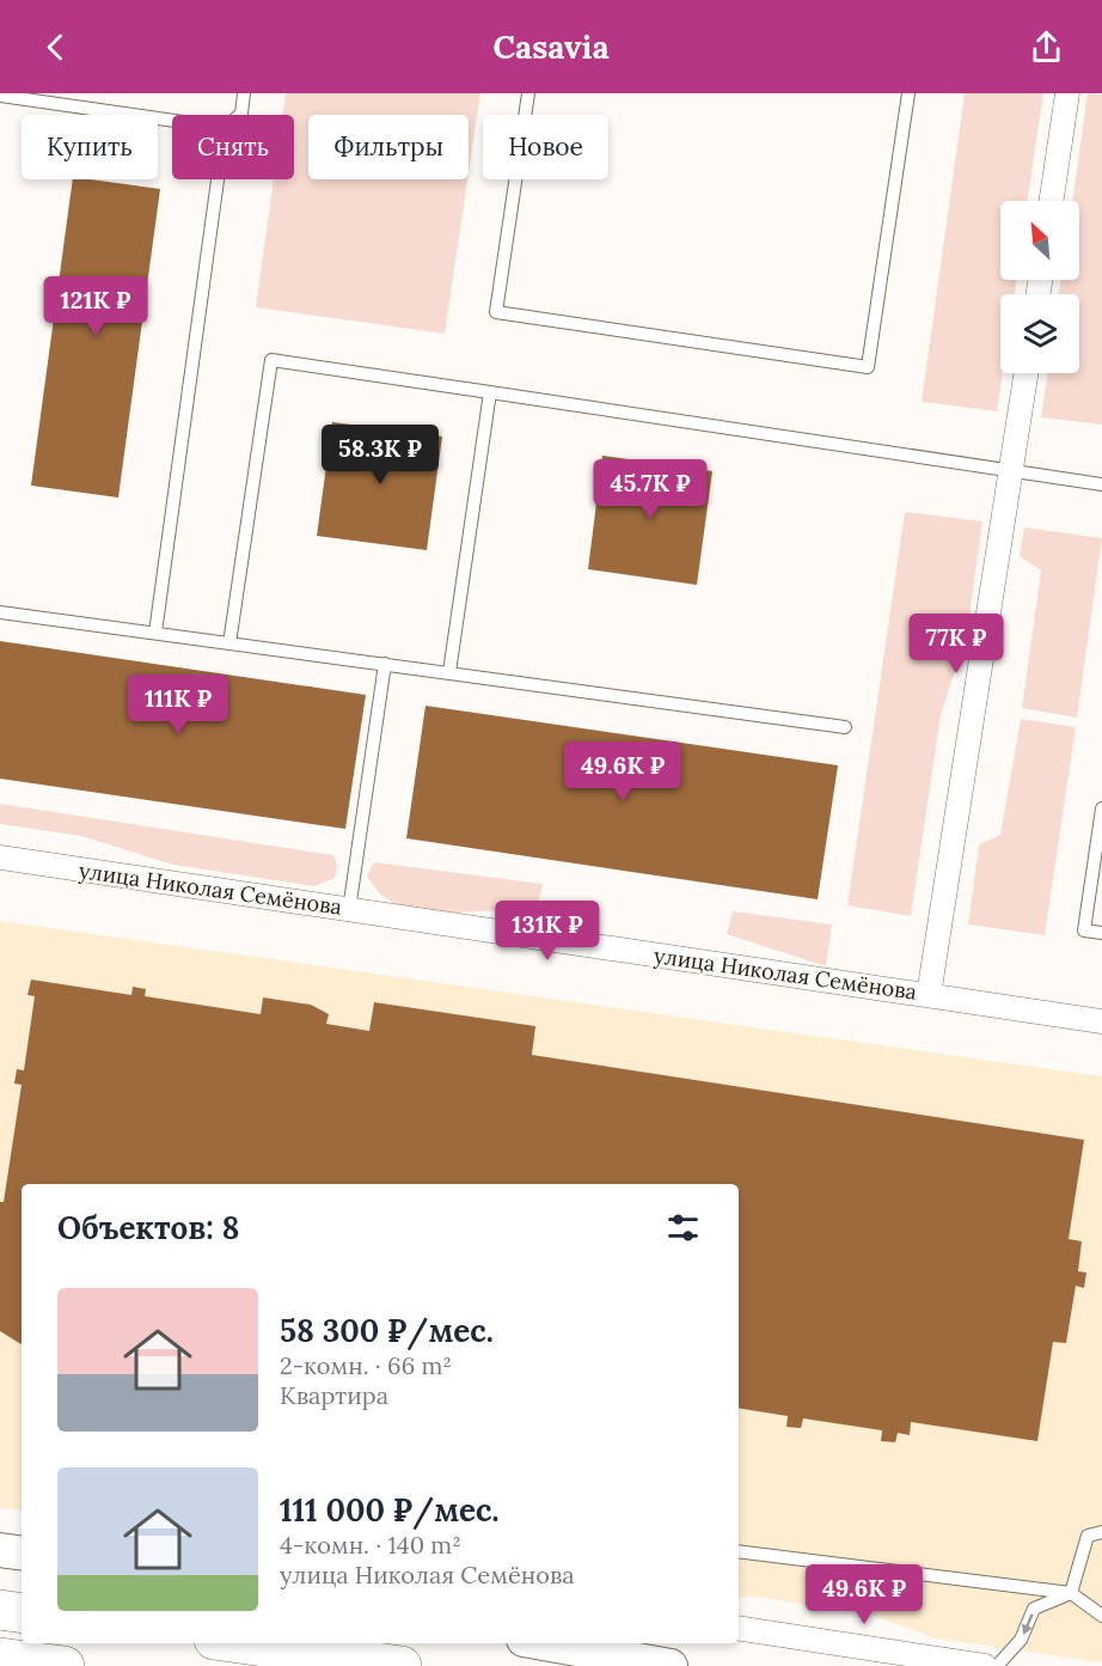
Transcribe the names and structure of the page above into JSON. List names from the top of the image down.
{
  "streets": {
    "street": ["улица Николая Семёнова"]
  },
  "north": "top left",
  "page": {
    "header": "Casavia",
    "chip": [
      "Купить",
      "Снять",
      "Фильтры",
      "Новое"
    ],
    "price": [
      "121K ₽",
      "58.3K ₽",
      "45.7K ₽",
      "77K ₽",
      "111K ₽",
      "49.6K ₽",
      "131K ₽",
      "49.6K ₽"
    ],
    "heading": "Объектов: 8",
    "list": [
      {
        "name": "58 300 ₽/мес.",
        "note": "2-комн. · 66 m² · Квартира"
      },
      {
        "name": "111 000 ₽/мес.",
        "note": "4-комн. · 140 m² · улица Николая Семёнова"
      }
    ]
  }
}
